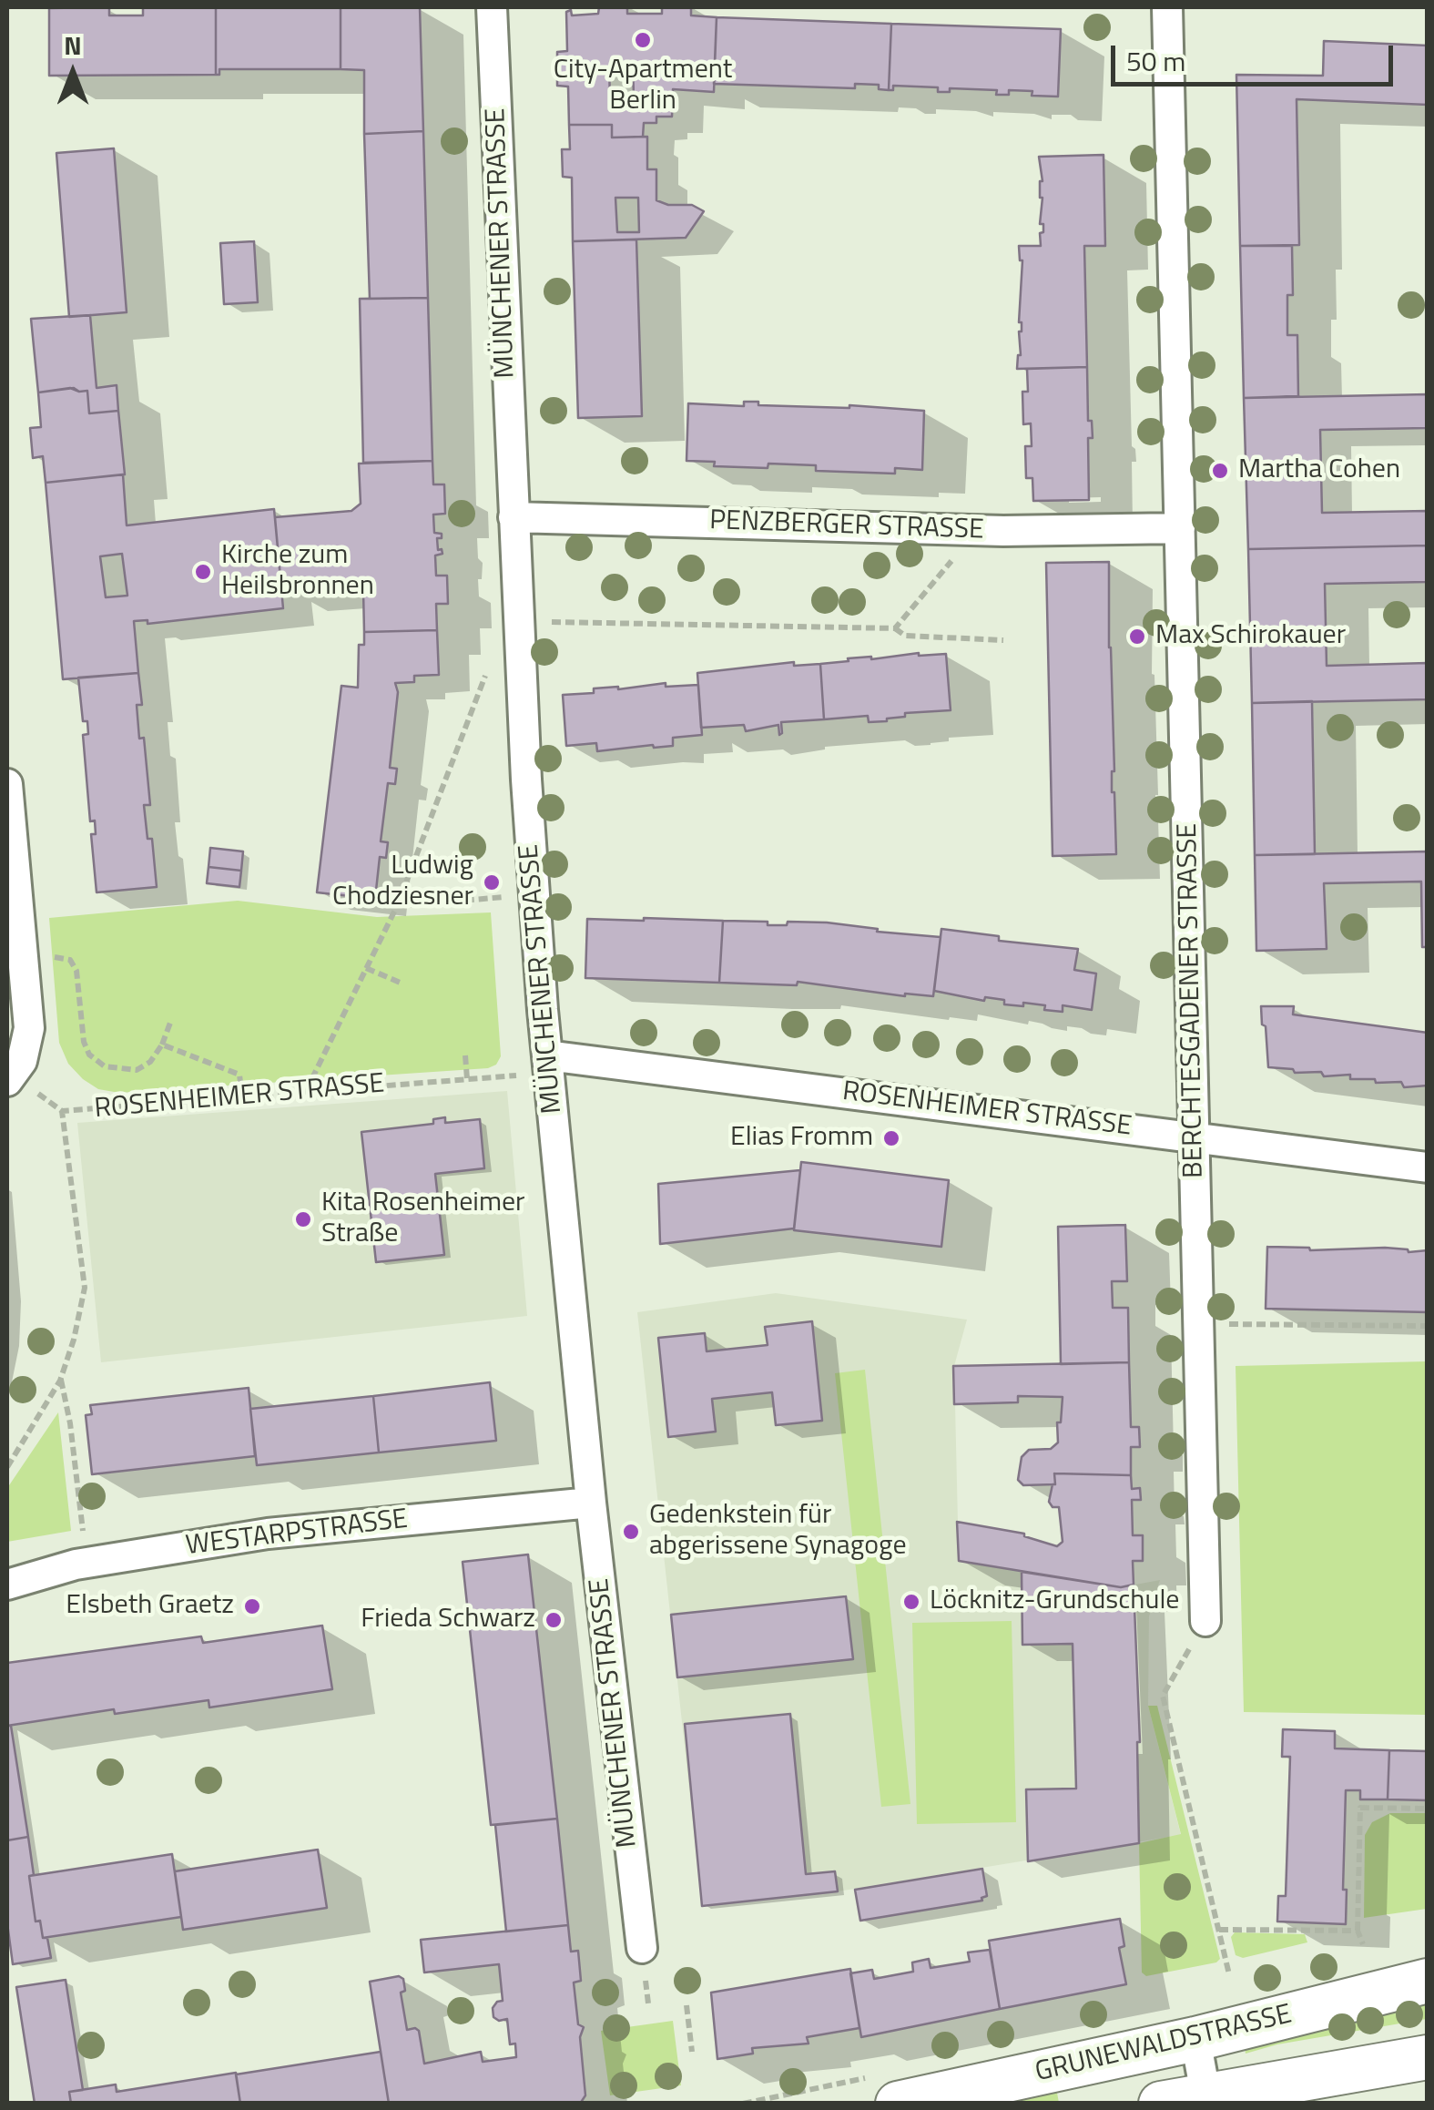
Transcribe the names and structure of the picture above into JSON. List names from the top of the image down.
{
  "streets": {
    "main road": ["GRUNEWALDSTRASSE"],
    "street": [
      "MÜNCHENER STRASSE",
      "PENZBERGER STRASSE",
      "BERCHTESGADENER STRASSE",
      "ROSENHEIMER STRASSE",
      "WESTARPSTRASSE"
    ]
  },
  "crossings": [
    ["MÜNCHENER STRASSE", "PENZBERGER STRASSE"],
    ["MÜNCHENER STRASSE", "ROSENHEIMER STRASSE"],
    ["MÜNCHENER STRASSE", "WESTARPSTRASSE"],
    ["PENZBERGER STRASSE", "BERCHTESGADENER STRASSE"],
    ["BERCHTESGADENER STRASSE", "ROSENHEIMER STRASSE"]
  ],
  "places": [
    "City-Apartment Berlin",
    "Martha Cohen",
    "Kirche zum Heilsbronnen",
    "Max Schirokauer",
    "Ludwig Chodziesner",
    "Elias Fromm",
    "Kita Rosenheimer Straße",
    "Gedenkstein für abgerissene Synagoge",
    "Löcknitz-Grundschule",
    "Elsbeth Graetz",
    "Frieda Schwarz"
  ],
  "scale_bar": "50 m",
  "north": "top"
}
